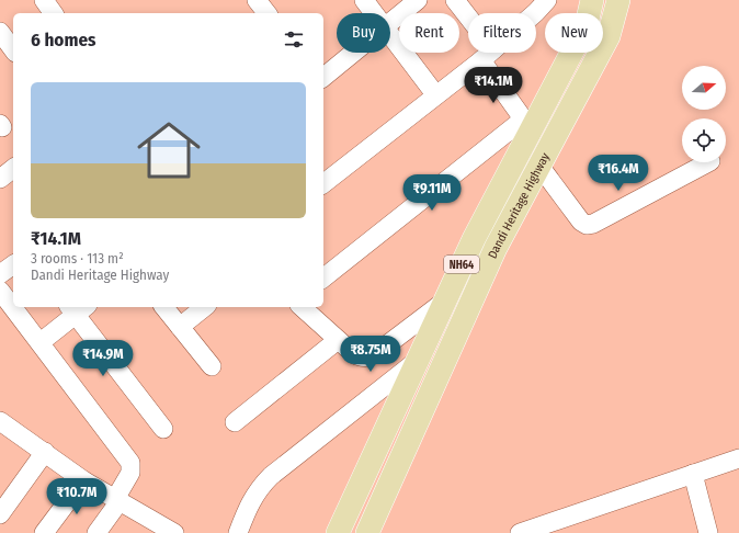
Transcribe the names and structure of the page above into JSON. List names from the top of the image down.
{
  "streets": {
    "main road": ["Dandi Heritage Highway", "NH64"]
  },
  "north": "right",
  "page": {
    "chip": [
      "Buy",
      "Rent",
      "Filters",
      "New"
    ],
    "heading": "6 homes",
    "list": [
      {
        "name": "₹14.1M",
        "note": "3 rooms · 113 m² · Dandi Heritage Highway"
      }
    ],
    "price": [
      "₹14.1M",
      "₹16.4M",
      "₹9.11M",
      "₹8.75M",
      "₹14.9M",
      "₹10.7M"
    ]
  }
}
